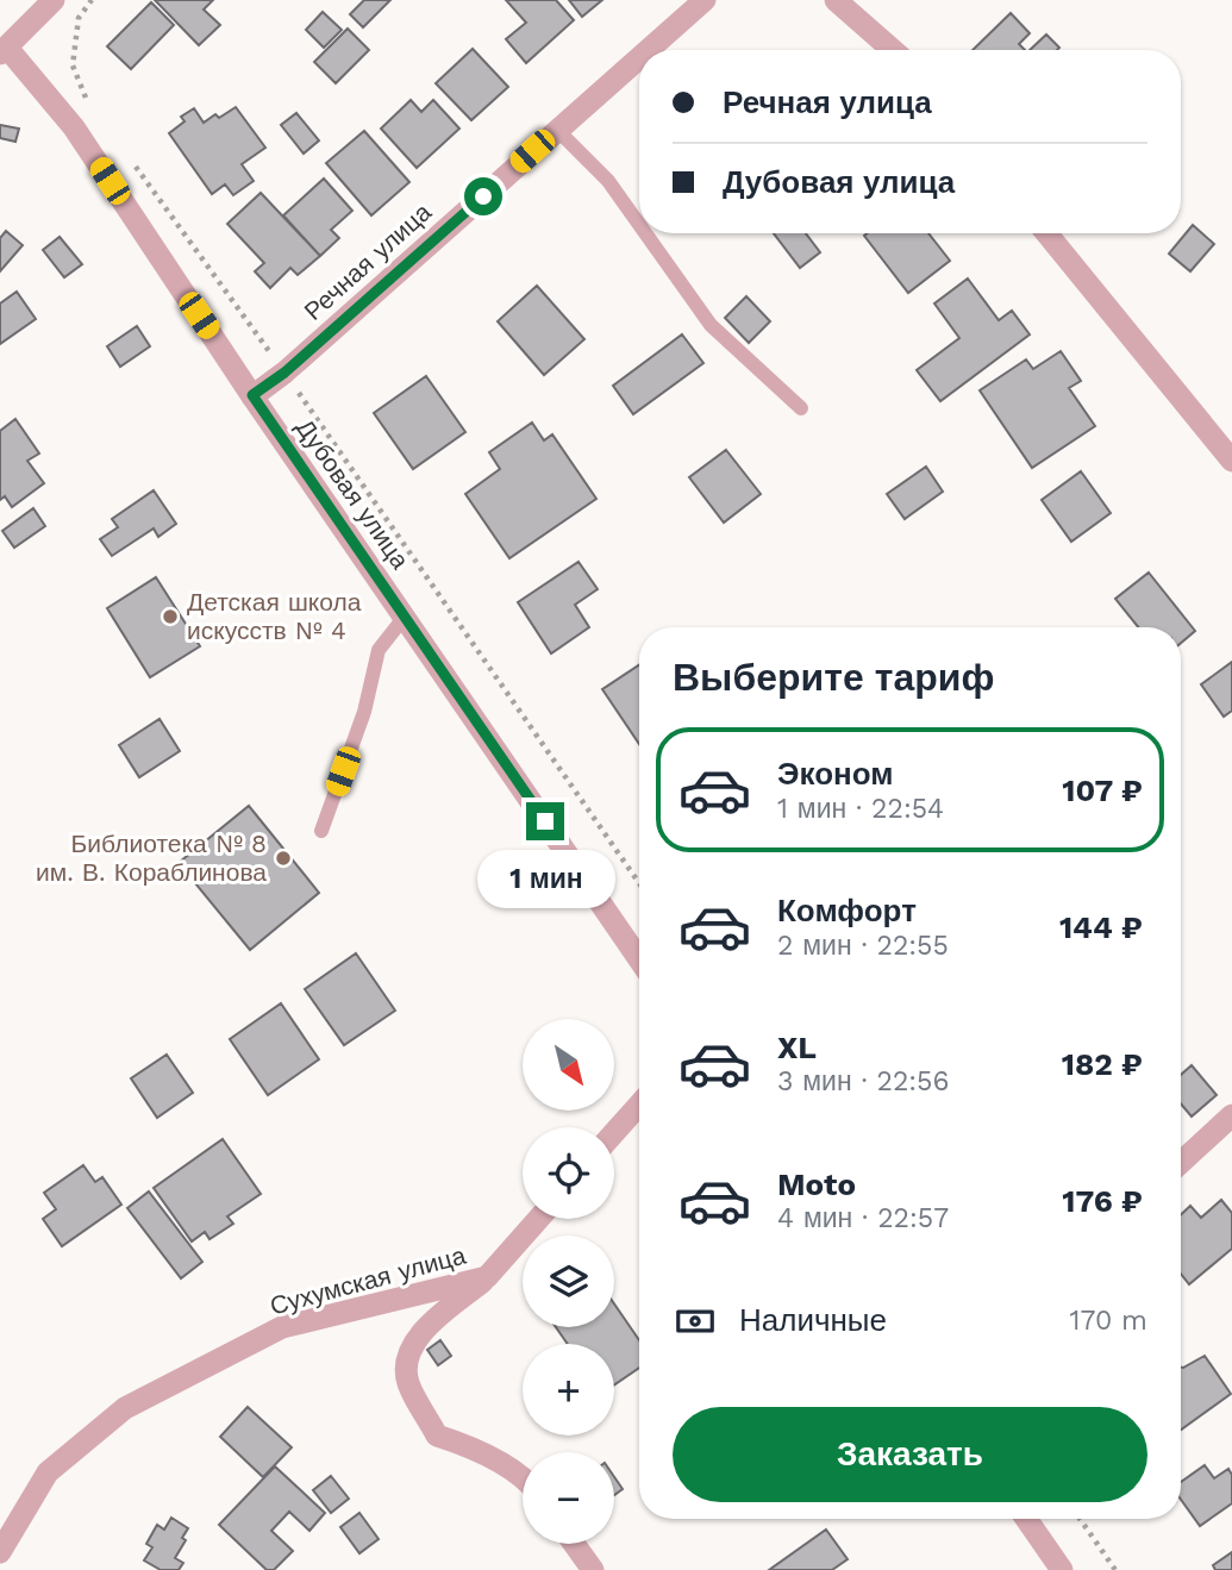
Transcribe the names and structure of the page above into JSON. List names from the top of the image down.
{
  "streets": {
    "street": ["Речная улица", "Дубовая улица", "Сухумская улица"]
  },
  "crossings": [
    ["Речная улица", "Дубовая улица"]
  ],
  "places": ["Детская школа искусств № 4", "Библиотека № 8 им. В. Кораблинова"],
  "north": "bottom right",
  "page": {
    "banner": ["Речная улица", "Дубовая улица"],
    "heading": "Выберите тариф",
    "list": [
      {
        "name": "Эконом",
        "note": "1 мин · 22:54",
        "value": "107 ₽"
      },
      {
        "name": "Комфорт",
        "note": "2 мин · 22:55",
        "value": "144 ₽"
      },
      {
        "name": "XL",
        "note": "3 мин · 22:56",
        "value": "182 ₽"
      },
      {
        "name": "Moto",
        "note": "4 мин · 22:57",
        "value": "176 ₽"
      }
    ],
    "bubble": "1 мин",
    "map_buttons": ["+", "−"],
    "pay": ["Наличные", "170 m"],
    "buttons": "Заказать"
  }
}
